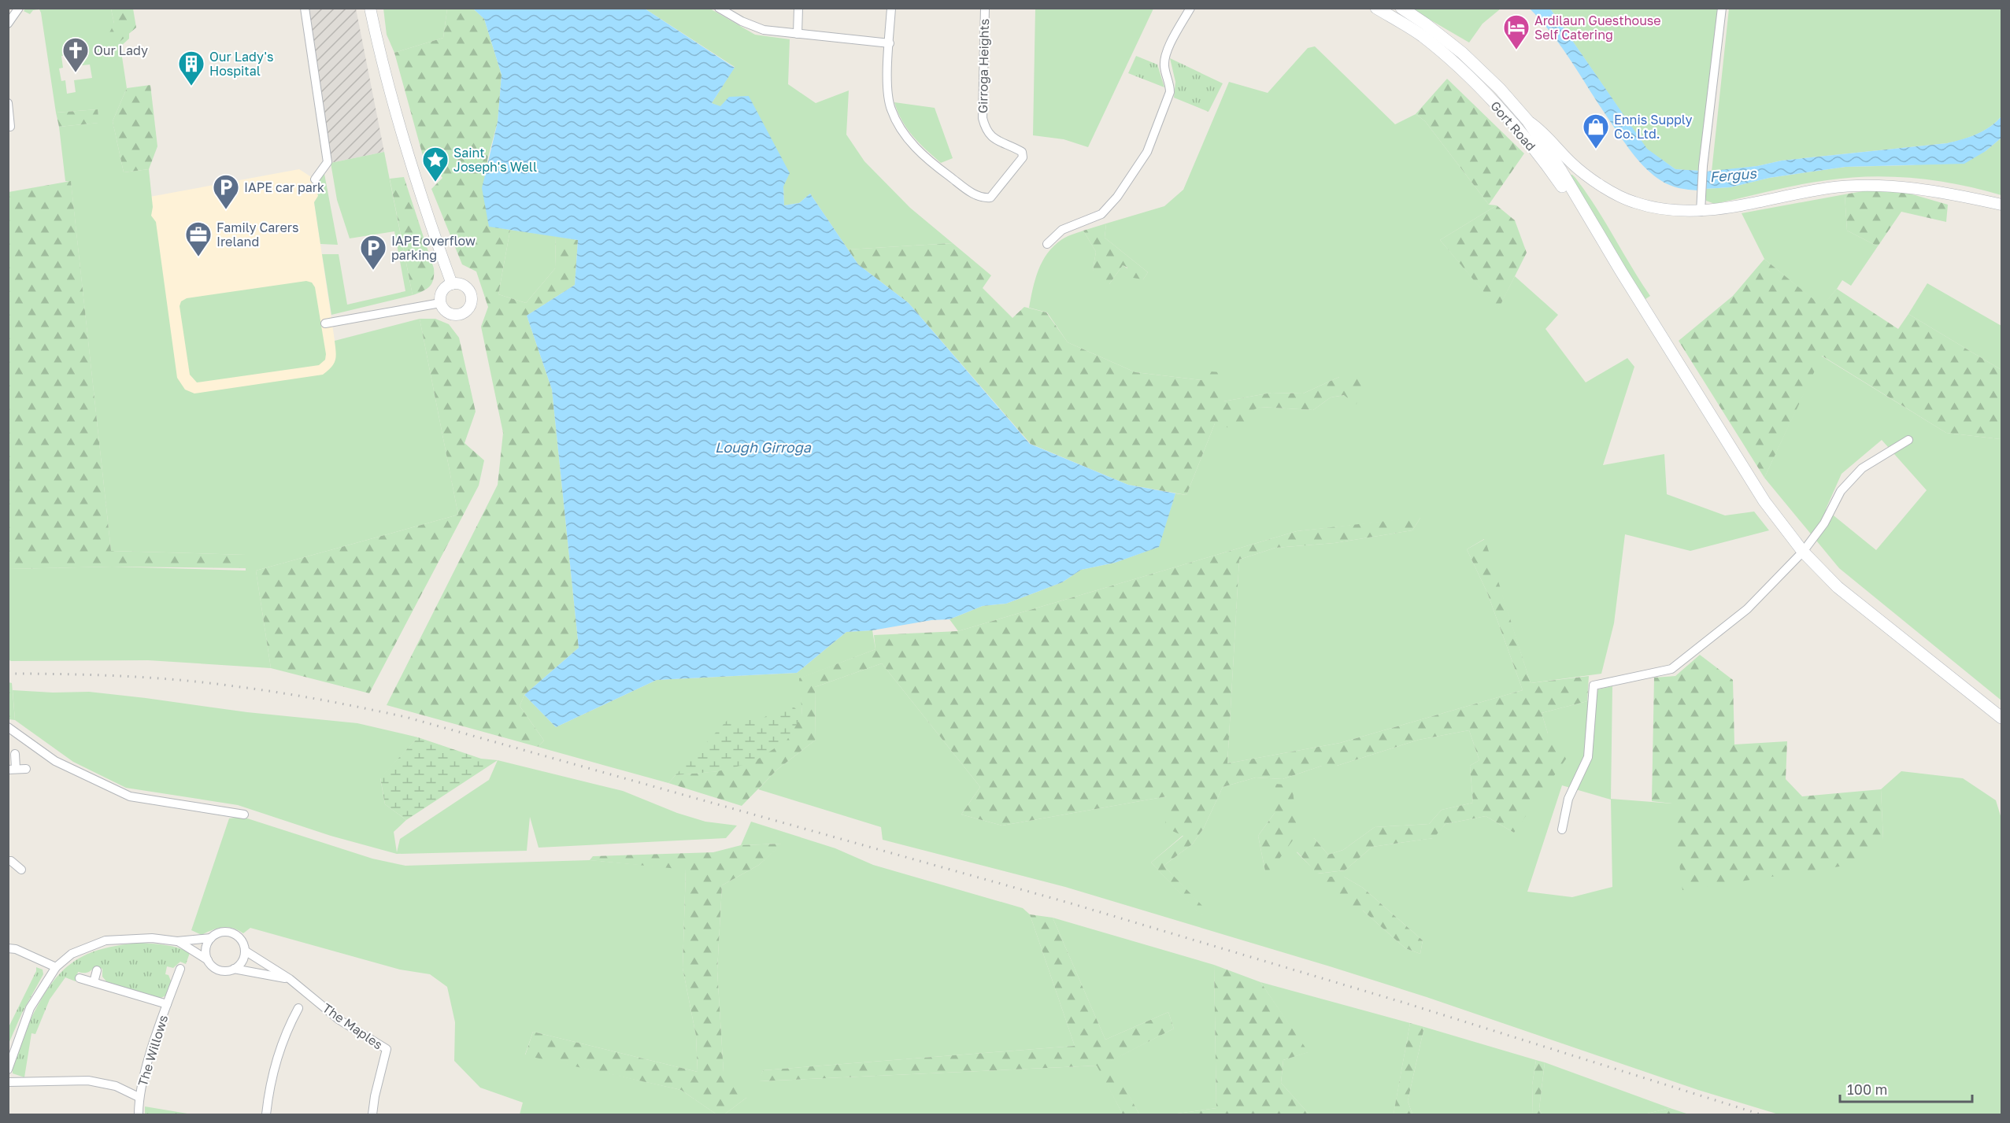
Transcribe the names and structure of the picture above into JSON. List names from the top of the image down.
{
  "streets": {
    "main road": ["Gort Road"],
    "street": ["Girroga Heights", "The Maples", "The Willows"]
  },
  "water": ["Fergus", "Lough Girroga"],
  "places": {
    "hotel": ["Ardilaun Guesthouse Self Catering"],
    "church": ["Our Lady"],
    "building": ["Our Lady's Hospital"],
    "shop": ["Ennis Supply Co. Ltd."],
    "place": ["Saint Joseph's Well"],
    "parking": ["IAPE car park", "IAPE overflow parking"],
    "office": ["Family Carers Ireland"]
  },
  "scale_bar": "100 m"
}
